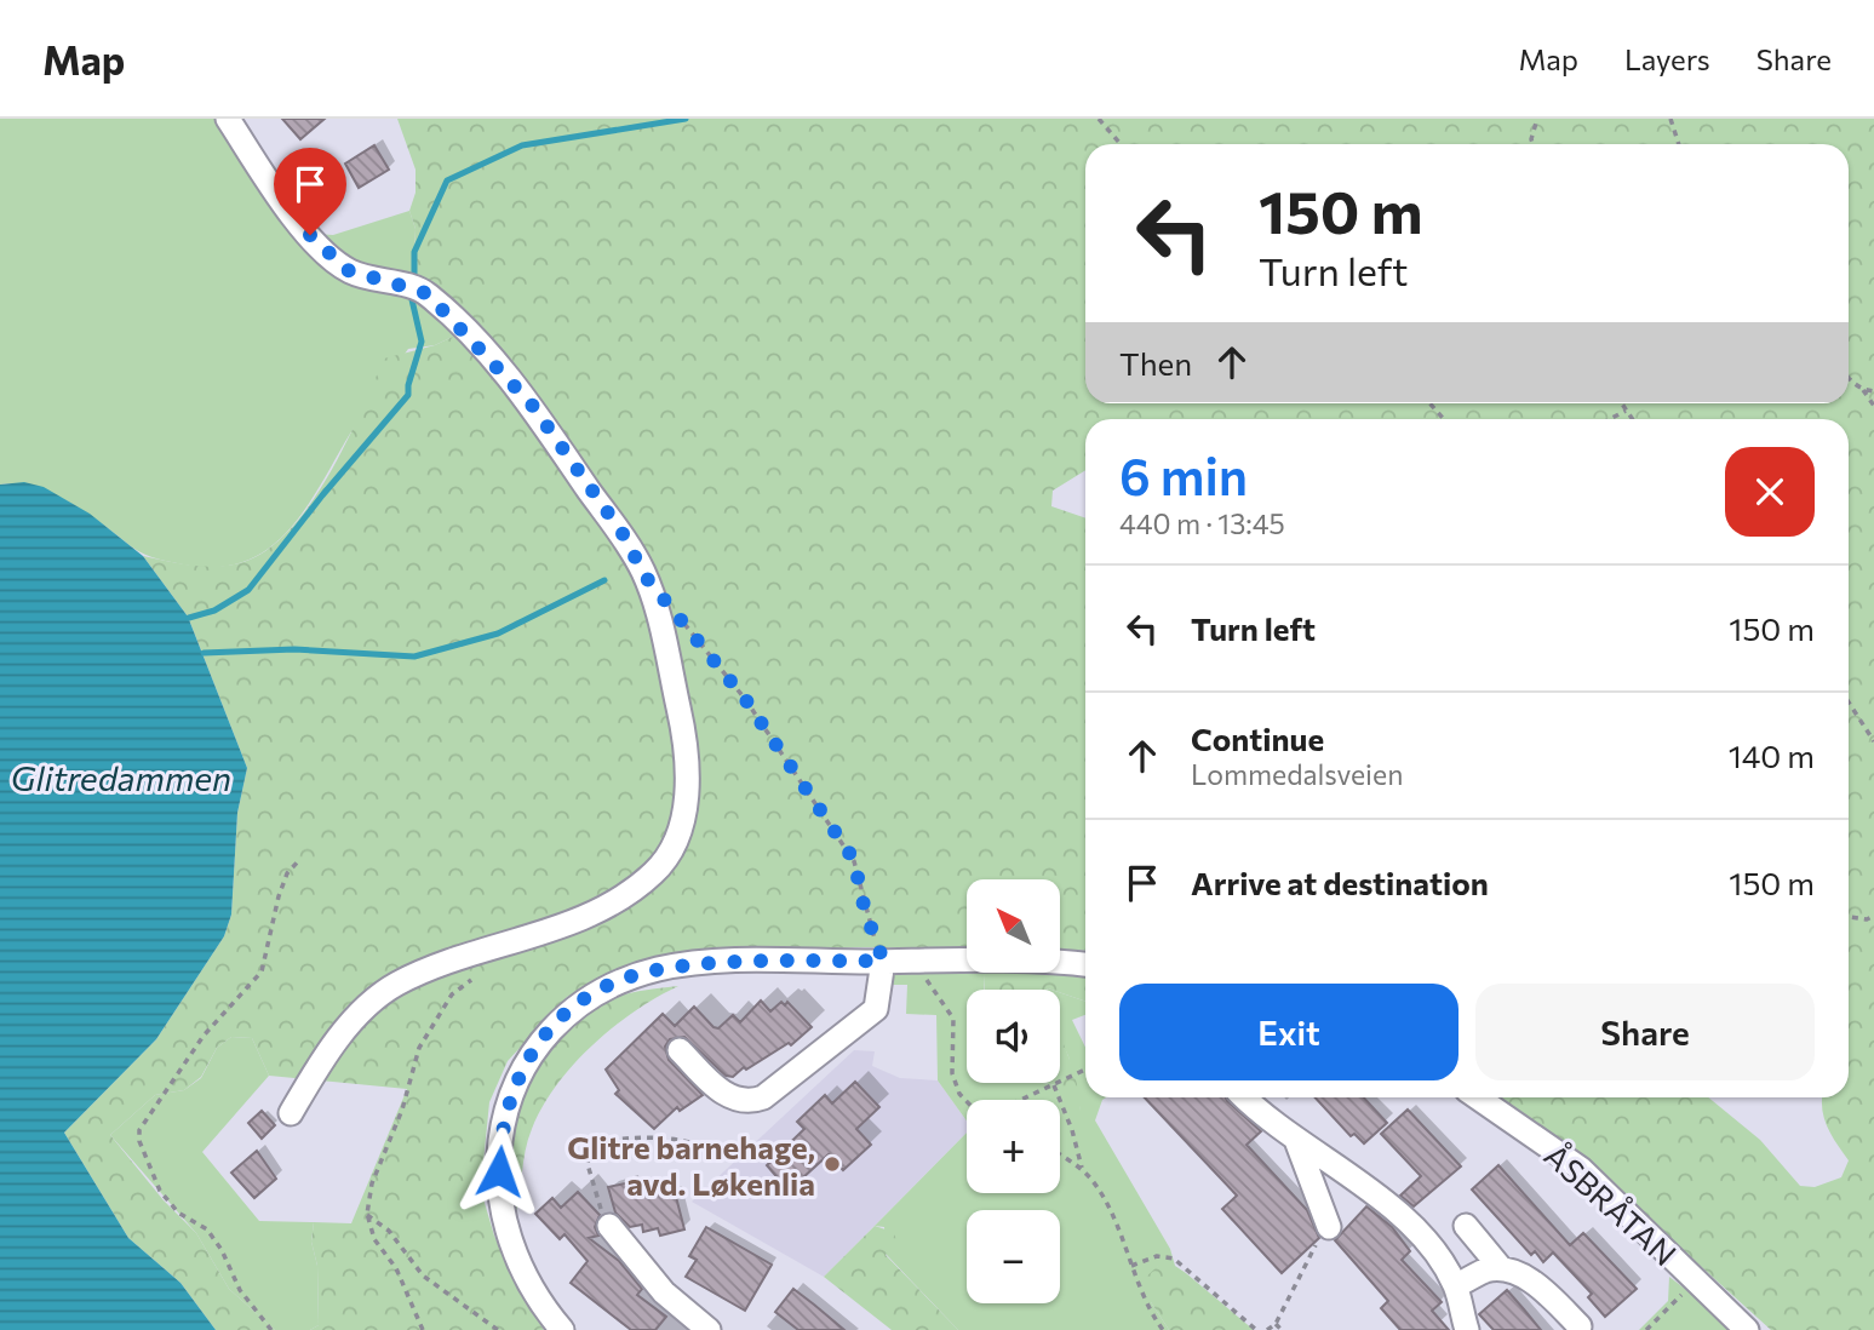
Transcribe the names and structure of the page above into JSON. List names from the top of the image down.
{
  "streets": {
    "street": ["ÅSBRÅTAN"]
  },
  "water": ["Glitredammen"],
  "places": ["Glitre barnehage, avd. Løkenlia"],
  "north": "top left",
  "page": {
    "header": "Map",
    "nav": ["Map", "Layers", "Share"],
    "turn": ["150 m", "Turn left"],
    "then": "Then",
    "heading": ["6 min", "440 m · 13:45"],
    "list": [
      {
        "name": "Turn left",
        "value": "150 m"
      },
      {
        "name": "Continue",
        "note": "Lommedalsveien",
        "value": "140 m"
      },
      {
        "name": "Arrive at destination",
        "value": "150 m"
      }
    ],
    "map_buttons": ["+", "−"],
    "buttons": ["Exit", "Share"]
  }
}
